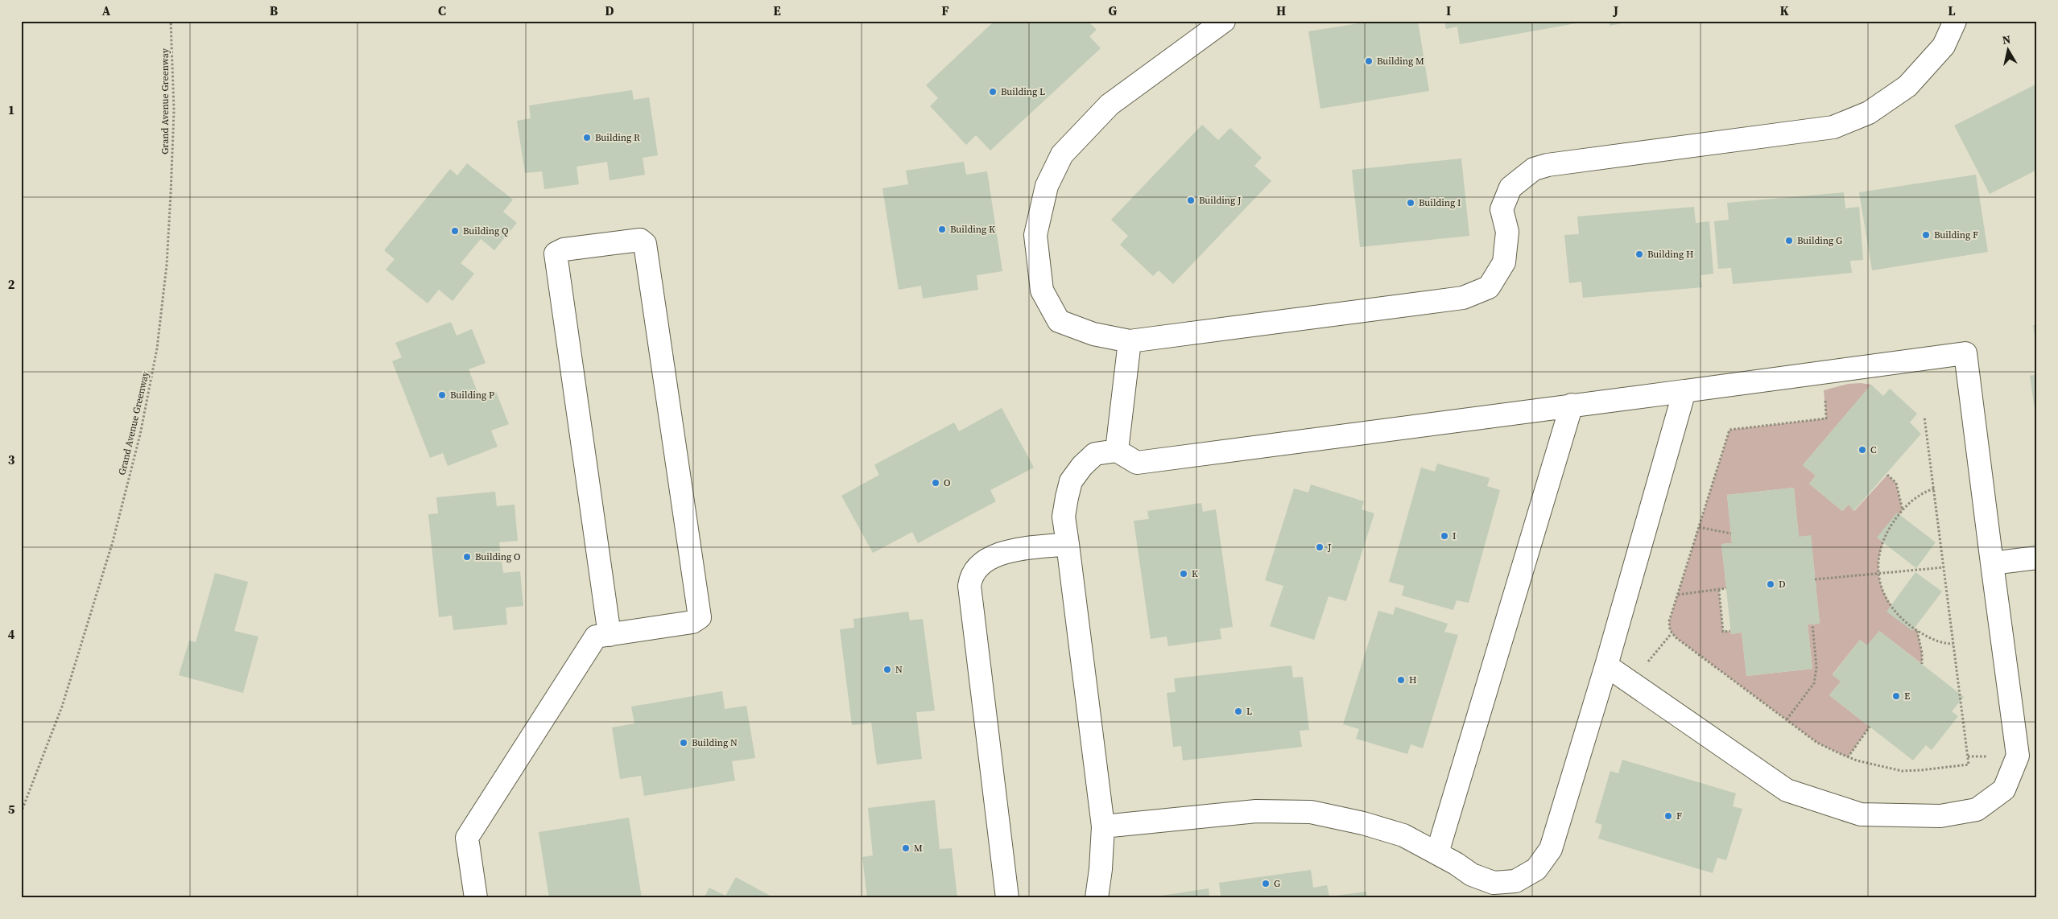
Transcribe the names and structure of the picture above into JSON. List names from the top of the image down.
{
  "streets": {
    "path": ["Grand Avenue Greenway"]
  },
  "places": [
    "Building M",
    "Building L",
    "Building R",
    "Building J",
    "Building I",
    "Building K",
    "Building Q",
    "Building F",
    "Building G",
    "Building H",
    "Building P",
    "C",
    "O",
    "I",
    "J",
    "Building O",
    "K",
    "D",
    "N",
    "H",
    "E",
    "L",
    "Building N",
    "F",
    "M",
    "G"
  ],
  "north": "top",
  "grid": {
    "columns": [
      "A",
      "B",
      "C",
      "D",
      "E",
      "F",
      "G",
      "H",
      "I",
      "J",
      "K",
      "L"
    ],
    "rows": [
      "1",
      "2",
      "3",
      "4",
      "5"
    ]
  }
}
